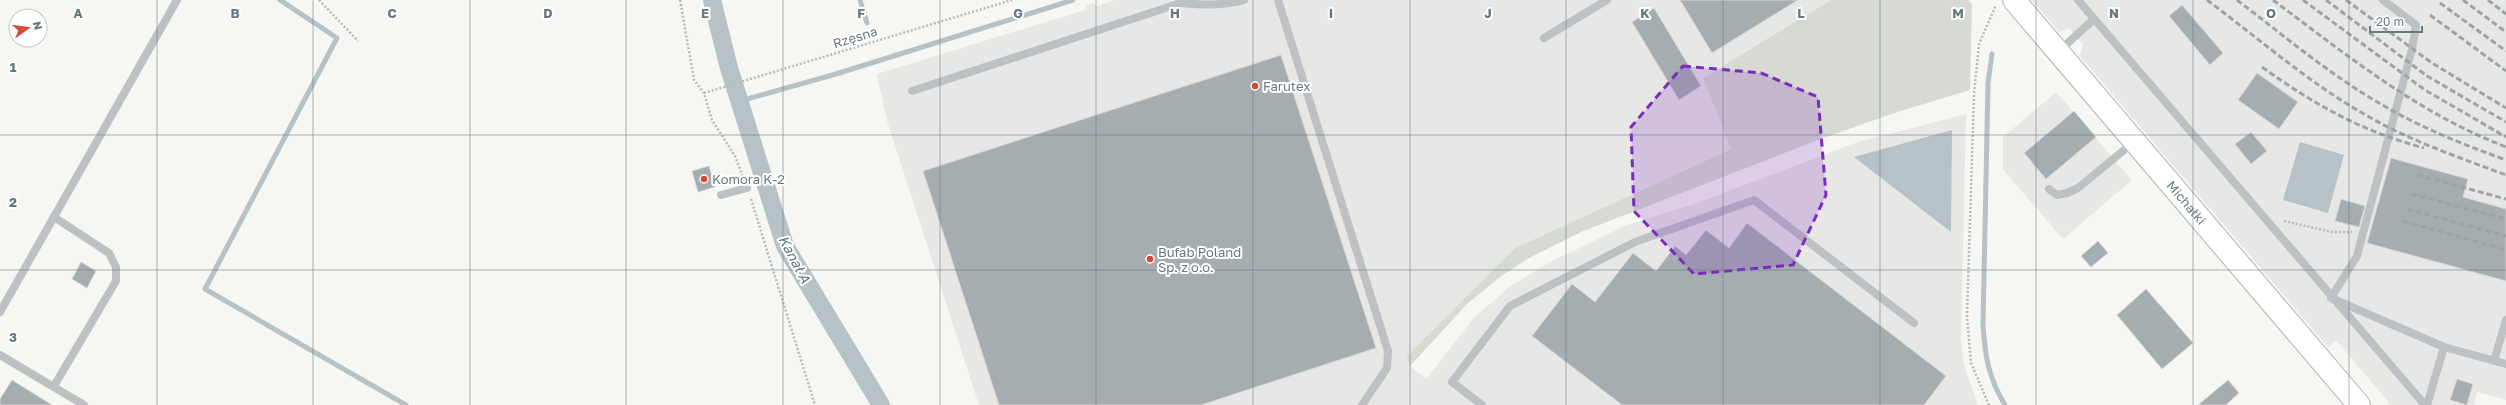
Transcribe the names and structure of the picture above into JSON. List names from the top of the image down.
{
  "streets": {
    "street": ["Michałki"],
    "path": ["Rzęsna"]
  },
  "water": ["Kanał A"],
  "places": ["Farutex", "Komora K-2", "Bufab Poland Sp. z o.o."],
  "scale_bar": "20 m",
  "north": "right",
  "grid": {
    "columns": [
      "A",
      "B",
      "C",
      "D",
      "E",
      "F",
      "G",
      "H",
      "I",
      "J",
      "K",
      "L",
      "M",
      "N",
      "O"
    ],
    "rows": ["1", "2", "3"]
  }
}
